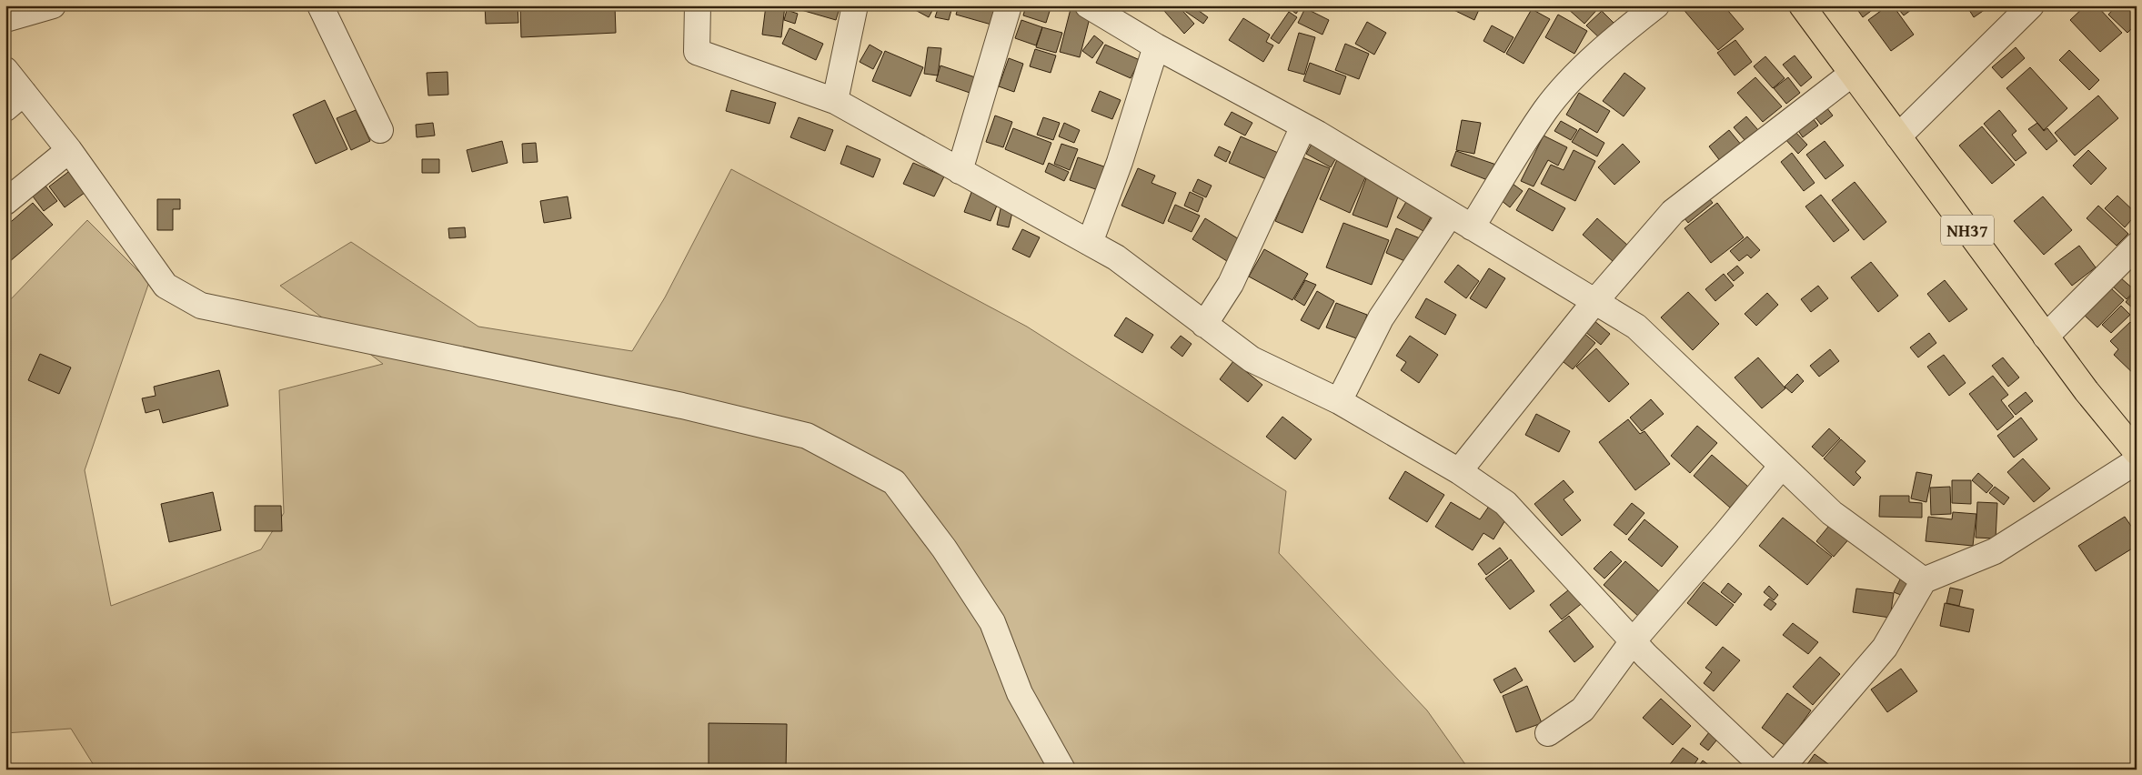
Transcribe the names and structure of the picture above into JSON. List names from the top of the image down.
{
  "streets": {
    "highway": ["NH37"]
  }
}
